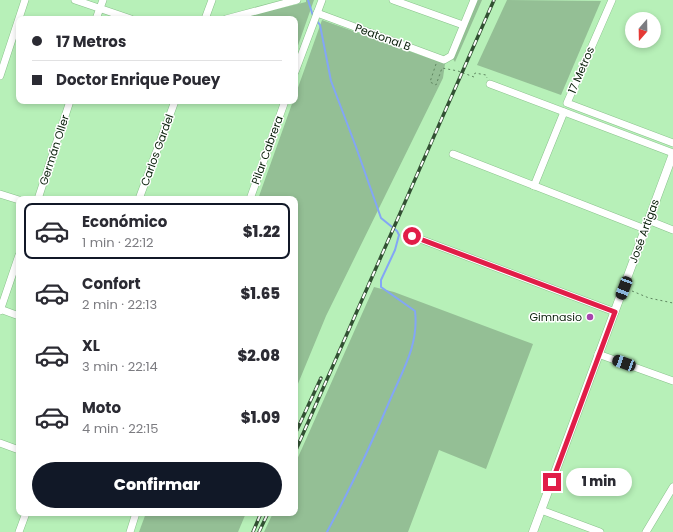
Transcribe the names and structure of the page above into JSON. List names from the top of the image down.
{
  "streets": {
    "street": [
      "Peatonal B",
      "17 Metros",
      "Germán Oller",
      "Carlos Gardel",
      "Pilar Cabrera",
      "José Artigas"
    ]
  },
  "places": ["Gimnasio"],
  "north": "bottom",
  "page": {
    "banner": ["17 Metros", "Doctor Enrique Pouey"],
    "list": [
      {
        "name": "Económico",
        "note": "1 min · 22:12",
        "value": "$1.22"
      },
      {
        "name": "Confort",
        "note": "2 min · 22:13",
        "value": "$1.65"
      },
      {
        "name": "XL",
        "note": "3 min · 22:14",
        "value": "$2.08"
      },
      {
        "name": "Moto",
        "note": "4 min · 22:15",
        "value": "$1.09"
      }
    ],
    "buttons": "Confirmar",
    "bubble": "1 min"
  }
}
